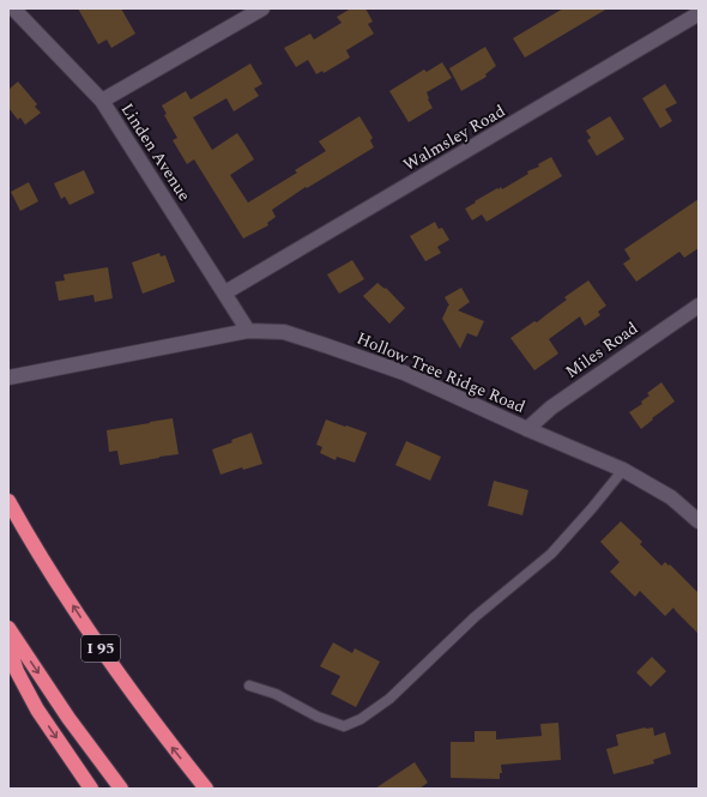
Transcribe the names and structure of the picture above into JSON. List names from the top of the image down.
{
  "streets": {
    "highway": ["I 95"],
    "street": [
      "Walmsley Road",
      "Linden Avenue",
      "Miles Road",
      "Hollow Tree Ridge Road"
    ]
  },
  "crossings": [
    ["Walmsley Road", "Linden Avenue"],
    ["Linden Avenue", "Hollow Tree Ridge Road"],
    ["Miles Road", "Hollow Tree Ridge Road"]
  ]
}
